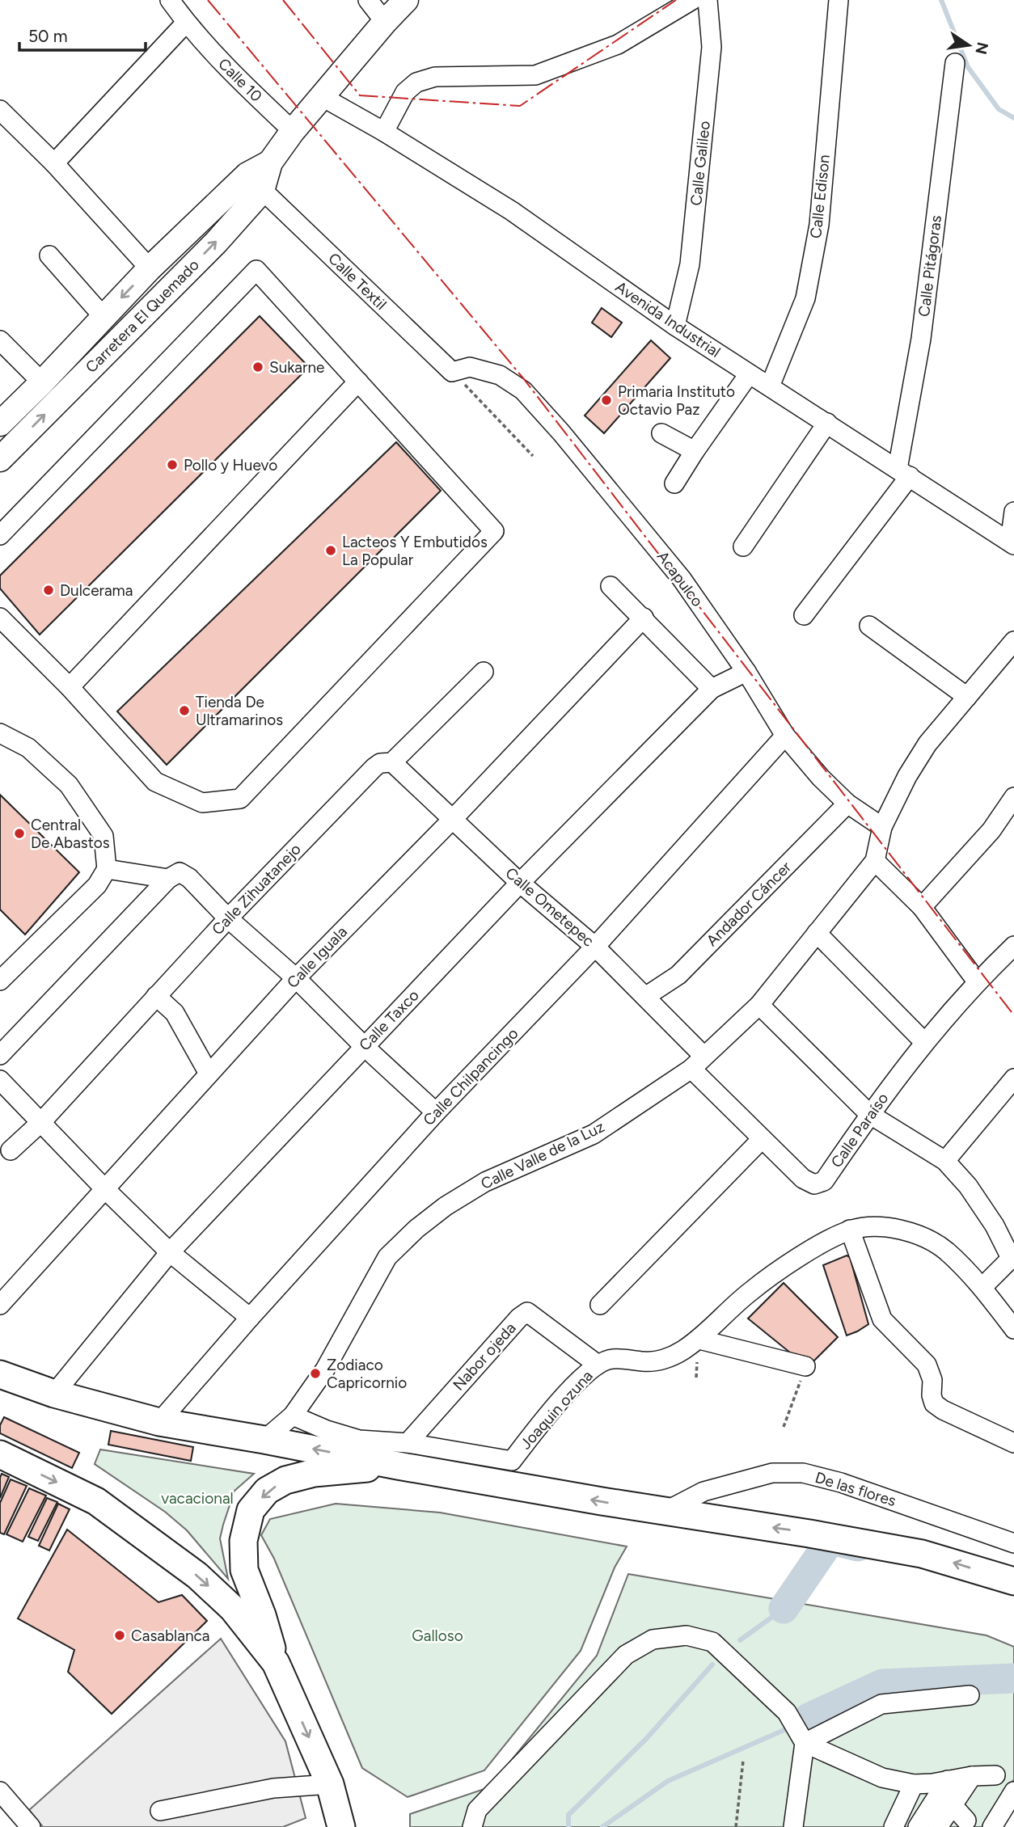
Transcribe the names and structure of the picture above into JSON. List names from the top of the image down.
{
  "streets": {
    "main road": ["Carretera El Quemado"],
    "street": [
      "Calle 10",
      "Calle Galileo",
      "Calle Edison",
      "Calle Pitágoras",
      "Calle Textil",
      "Avenida Industrial",
      "Acapulco",
      "Calle Zihuatanejo",
      "Andador Cáncer",
      "Calle Ometepec",
      "Calle Iguala",
      "Calle Taxco",
      "Calle Chilpancingo",
      "Calle Paraíso",
      "Calle Valle de la Luz",
      "Nabor ojeda",
      "Joaquin ozuna",
      "De las flores"
    ]
  },
  "crossings": [
    ["Calle 10", "Carretera El Quemado"],
    ["Calle Galileo", "Avenida Industrial"],
    ["Calle Edison", "Avenida Industrial"],
    ["Calle Pitágoras", "Avenida Industrial"],
    ["Calle Textil", "Carretera El Quemado"],
    ["Calle Textil", "Acapulco"],
    ["Carretera El Quemado", "Avenida Industrial"],
    ["Acapulco", "Andador Cáncer"],
    ["Acapulco", "Calle Taxco"],
    ["Acapulco", "Calle Chilpancingo"],
    ["Acapulco", "Calle Valle de la Luz"],
    ["Calle Zihuatanejo", "Calle Ometepec"],
    ["Andador Cáncer", "Calle Ometepec"],
    ["Calle Ometepec", "Calle Iguala"],
    ["Calle Ometepec", "Calle Taxco"],
    ["Calle Ometepec", "Calle Chilpancingo"],
    ["Calle Ometepec", "Calle Paraíso"],
    ["Calle Ometepec", "Calle Valle de la Luz"],
    ["Calle Paraíso", "Calle Valle de la Luz"],
    ["Nabor ojeda", "Joaquin ozuna"]
  ],
  "parks": ["vacacional", "Galloso"],
  "places": [
    "Sukarne",
    "Primaria Instituto Octavio Paz",
    "Pollo y Huevo",
    "Lacteos Y Embutidos La Popular",
    "Dulcerama",
    "Tienda De Ultramarinos",
    "Central De Abastos",
    "Zodiaco Capricornio",
    "Casablanca"
  ],
  "scale_bar": "50 m",
  "north": "right"
}
